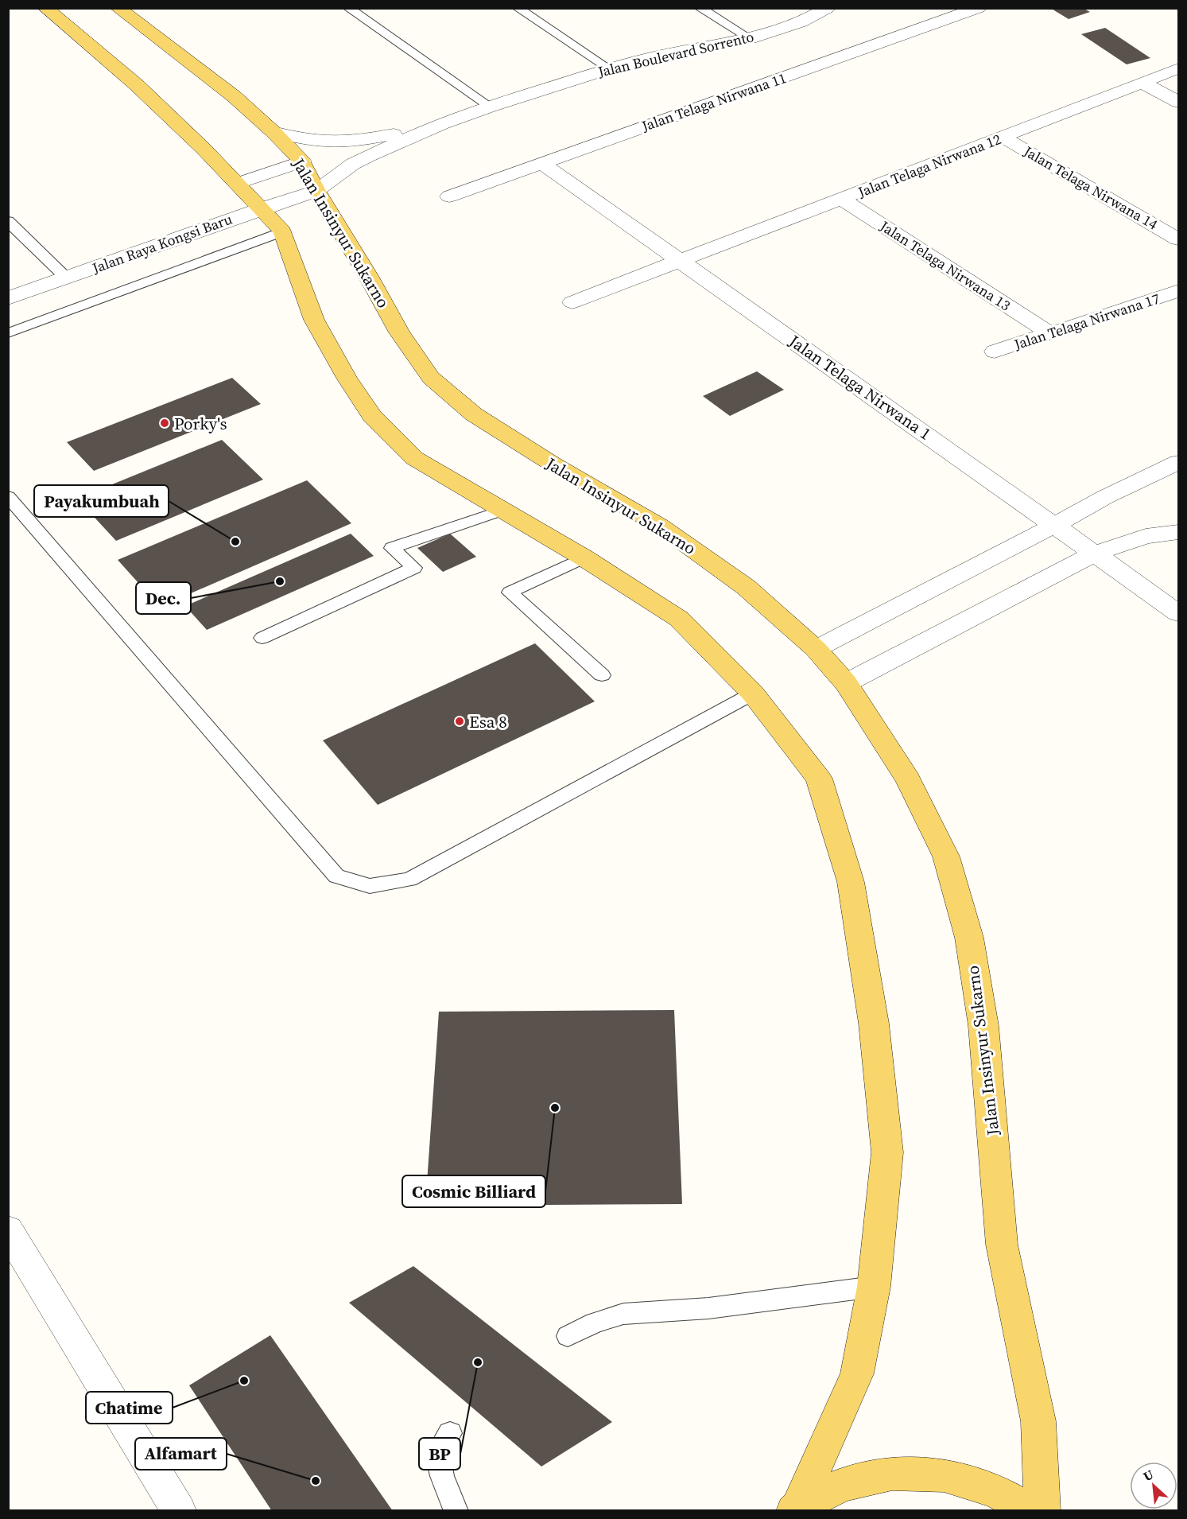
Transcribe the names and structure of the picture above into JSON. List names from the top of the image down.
{
  "streets": {
    "main road": ["Jalan Insinyur Sukarno"],
    "street": [
      "Jalan Boulevard Sorrento",
      "Jalan Telaga Nirwana 11",
      "Jalan Telaga Nirwana 12",
      "Jalan Telaga Nirwana 14",
      "Jalan Raya Kongsi Baru",
      "Jalan Telaga Nirwana 13",
      "Jalan Telaga Nirwana 17",
      "Jalan Telaga Nirwana 1"
    ]
  },
  "crossings": [
    ["Jalan Boulevard Sorrento", "Jalan Insinyur Sukarno"],
    ["Jalan Boulevard Sorrento", "Jalan Raya Kongsi Baru"],
    ["Jalan Telaga Nirwana 11", "Jalan Telaga Nirwana 1"],
    ["Jalan Telaga Nirwana 12", "Jalan Telaga Nirwana 14"],
    ["Jalan Telaga Nirwana 12", "Jalan Telaga Nirwana 13"],
    ["Jalan Telaga Nirwana 12", "Jalan Telaga Nirwana 1"],
    ["Jalan Insinyur Sukarno", "Jalan Raya Kongsi Baru"],
    ["Jalan Telaga Nirwana 13", "Jalan Telaga Nirwana 17"]
  ],
  "places": [
    "Porky's",
    "Payakumbuah",
    "Dec.",
    "Esa 8",
    "Cosmic Billiard",
    "BP",
    "Chatime",
    "Alfamart"
  ],
  "north": "top left"
}
